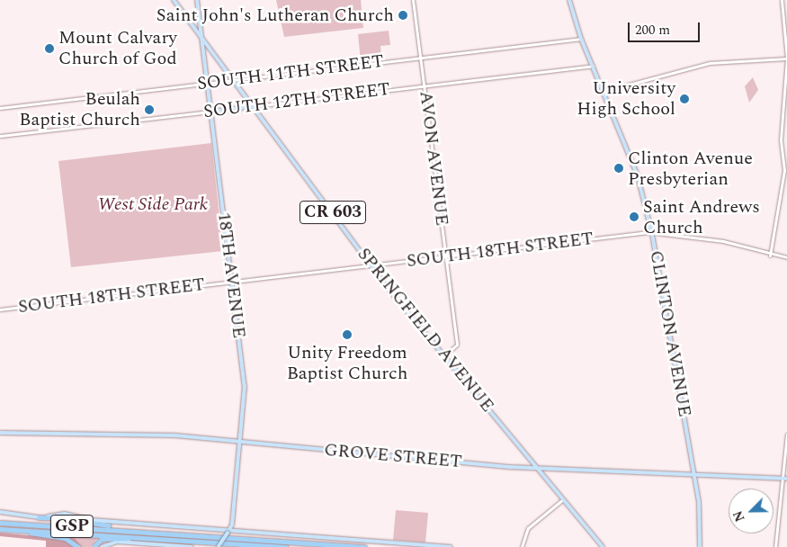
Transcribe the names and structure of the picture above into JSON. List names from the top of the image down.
{
  "streets": {
    "highway": ["GSP"],
    "main road": [
      "SOUTH 12TH STREET",
      "CR 603",
      "18TH AVENUE",
      "SPRINGFIELD AVENUE",
      "CLINTON AVENUE",
      "GROVE STREET"
    ],
    "street": ["SOUTH 11TH STREET", "AVON AVENUE", "SOUTH 18TH STREET"]
  },
  "crossings": [
    ["SOUTH 11TH STREET", "AVON AVENUE"],
    ["SOUTH 11TH STREET", "18TH AVENUE"],
    ["SOUTH 11TH STREET", "SPRINGFIELD AVENUE"],
    ["SOUTH 11TH STREET", "CLINTON AVENUE"],
    ["SOUTH 12TH STREET", "AVON AVENUE"],
    ["SOUTH 12TH STREET", "18TH AVENUE"],
    ["SOUTH 12TH STREET", "SPRINGFIELD AVENUE"],
    ["SOUTH 12TH STREET", "CLINTON AVENUE"],
    ["AVON AVENUE", "SOUTH 18TH STREET"],
    ["AVON AVENUE", "SPRINGFIELD AVENUE"],
    ["SOUTH 18TH STREET", "18TH AVENUE"],
    ["SOUTH 18TH STREET", "SPRINGFIELD AVENUE"],
    ["SOUTH 18TH STREET", "CLINTON AVENUE"],
    ["18TH AVENUE", "SPRINGFIELD AVENUE"],
    ["18TH AVENUE", "GROVE STREET"],
    ["SPRINGFIELD AVENUE", "GROVE STREET"],
    ["CLINTON AVENUE", "GROVE STREET"]
  ],
  "parks": ["West Side Park"],
  "places": [
    "Saint John's Lutheran Church",
    "Mount Calvary Church of God",
    "University High School",
    "Beulah Baptist Church",
    "Clinton Avenue Presbyterian",
    "Saint Andrews Church",
    "Unity Freedom Baptist Church"
  ],
  "scale_bar": "200 m",
  "north": "bottom left"
}
